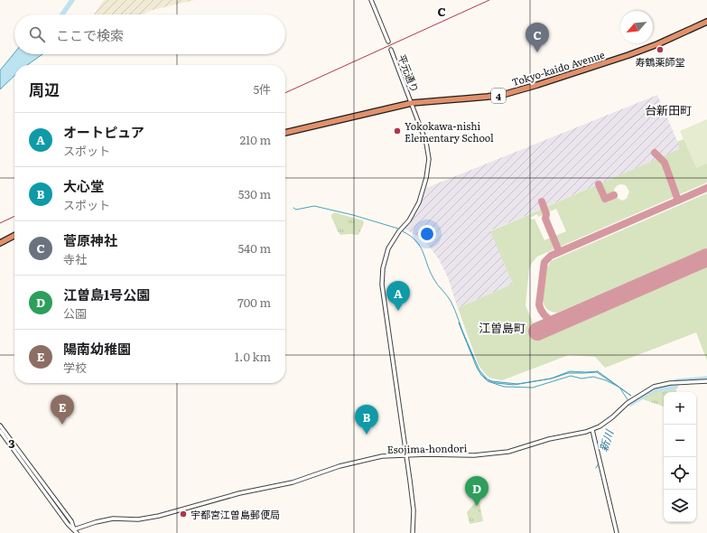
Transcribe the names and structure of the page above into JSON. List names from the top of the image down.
{
  "streets": {
    "highway": ["Tokyo-kaido Avenue", "4"],
    "street": ["平元通り", "Esojima-hondori"]
  },
  "crossings": [
    ["Tokyo-kaido Avenue", "平元通り"],
    ["平元通り", "Esojima-hondori"]
  ],
  "districts": ["台新田町", "江曽島町"],
  "water": ["新川"],
  "places": ["寿鶴薬師堂", "Yokokawa-nishi Elementary School", "宇都宮江曽島郵便局"],
  "north": "bottom left",
  "page": {
    "search": "ここで検索",
    "pins": [
      "C",
      "A",
      "E",
      "B",
      "D"
    ],
    "heading": ["周辺", "5件"],
    "list": [
      {
        "mark": "A",
        "name": "オートピュア",
        "note": "スポット",
        "value": "210 m"
      },
      {
        "mark": "B",
        "name": "大心堂",
        "note": "スポット",
        "value": "530 m"
      },
      {
        "mark": "C",
        "name": "菅原神社",
        "note": "寺社",
        "value": "540 m"
      },
      {
        "mark": "D",
        "name": "江曽島1号公園",
        "note": "公園",
        "value": "700 m"
      },
      {
        "mark": "E",
        "name": "陽南幼稚園",
        "note": "学校",
        "value": "1.0 km"
      }
    ],
    "map_buttons": ["+", "−"]
  },
  "grid": {
    "columns": ["C"],
    "rows": ["3"]
  }
}
